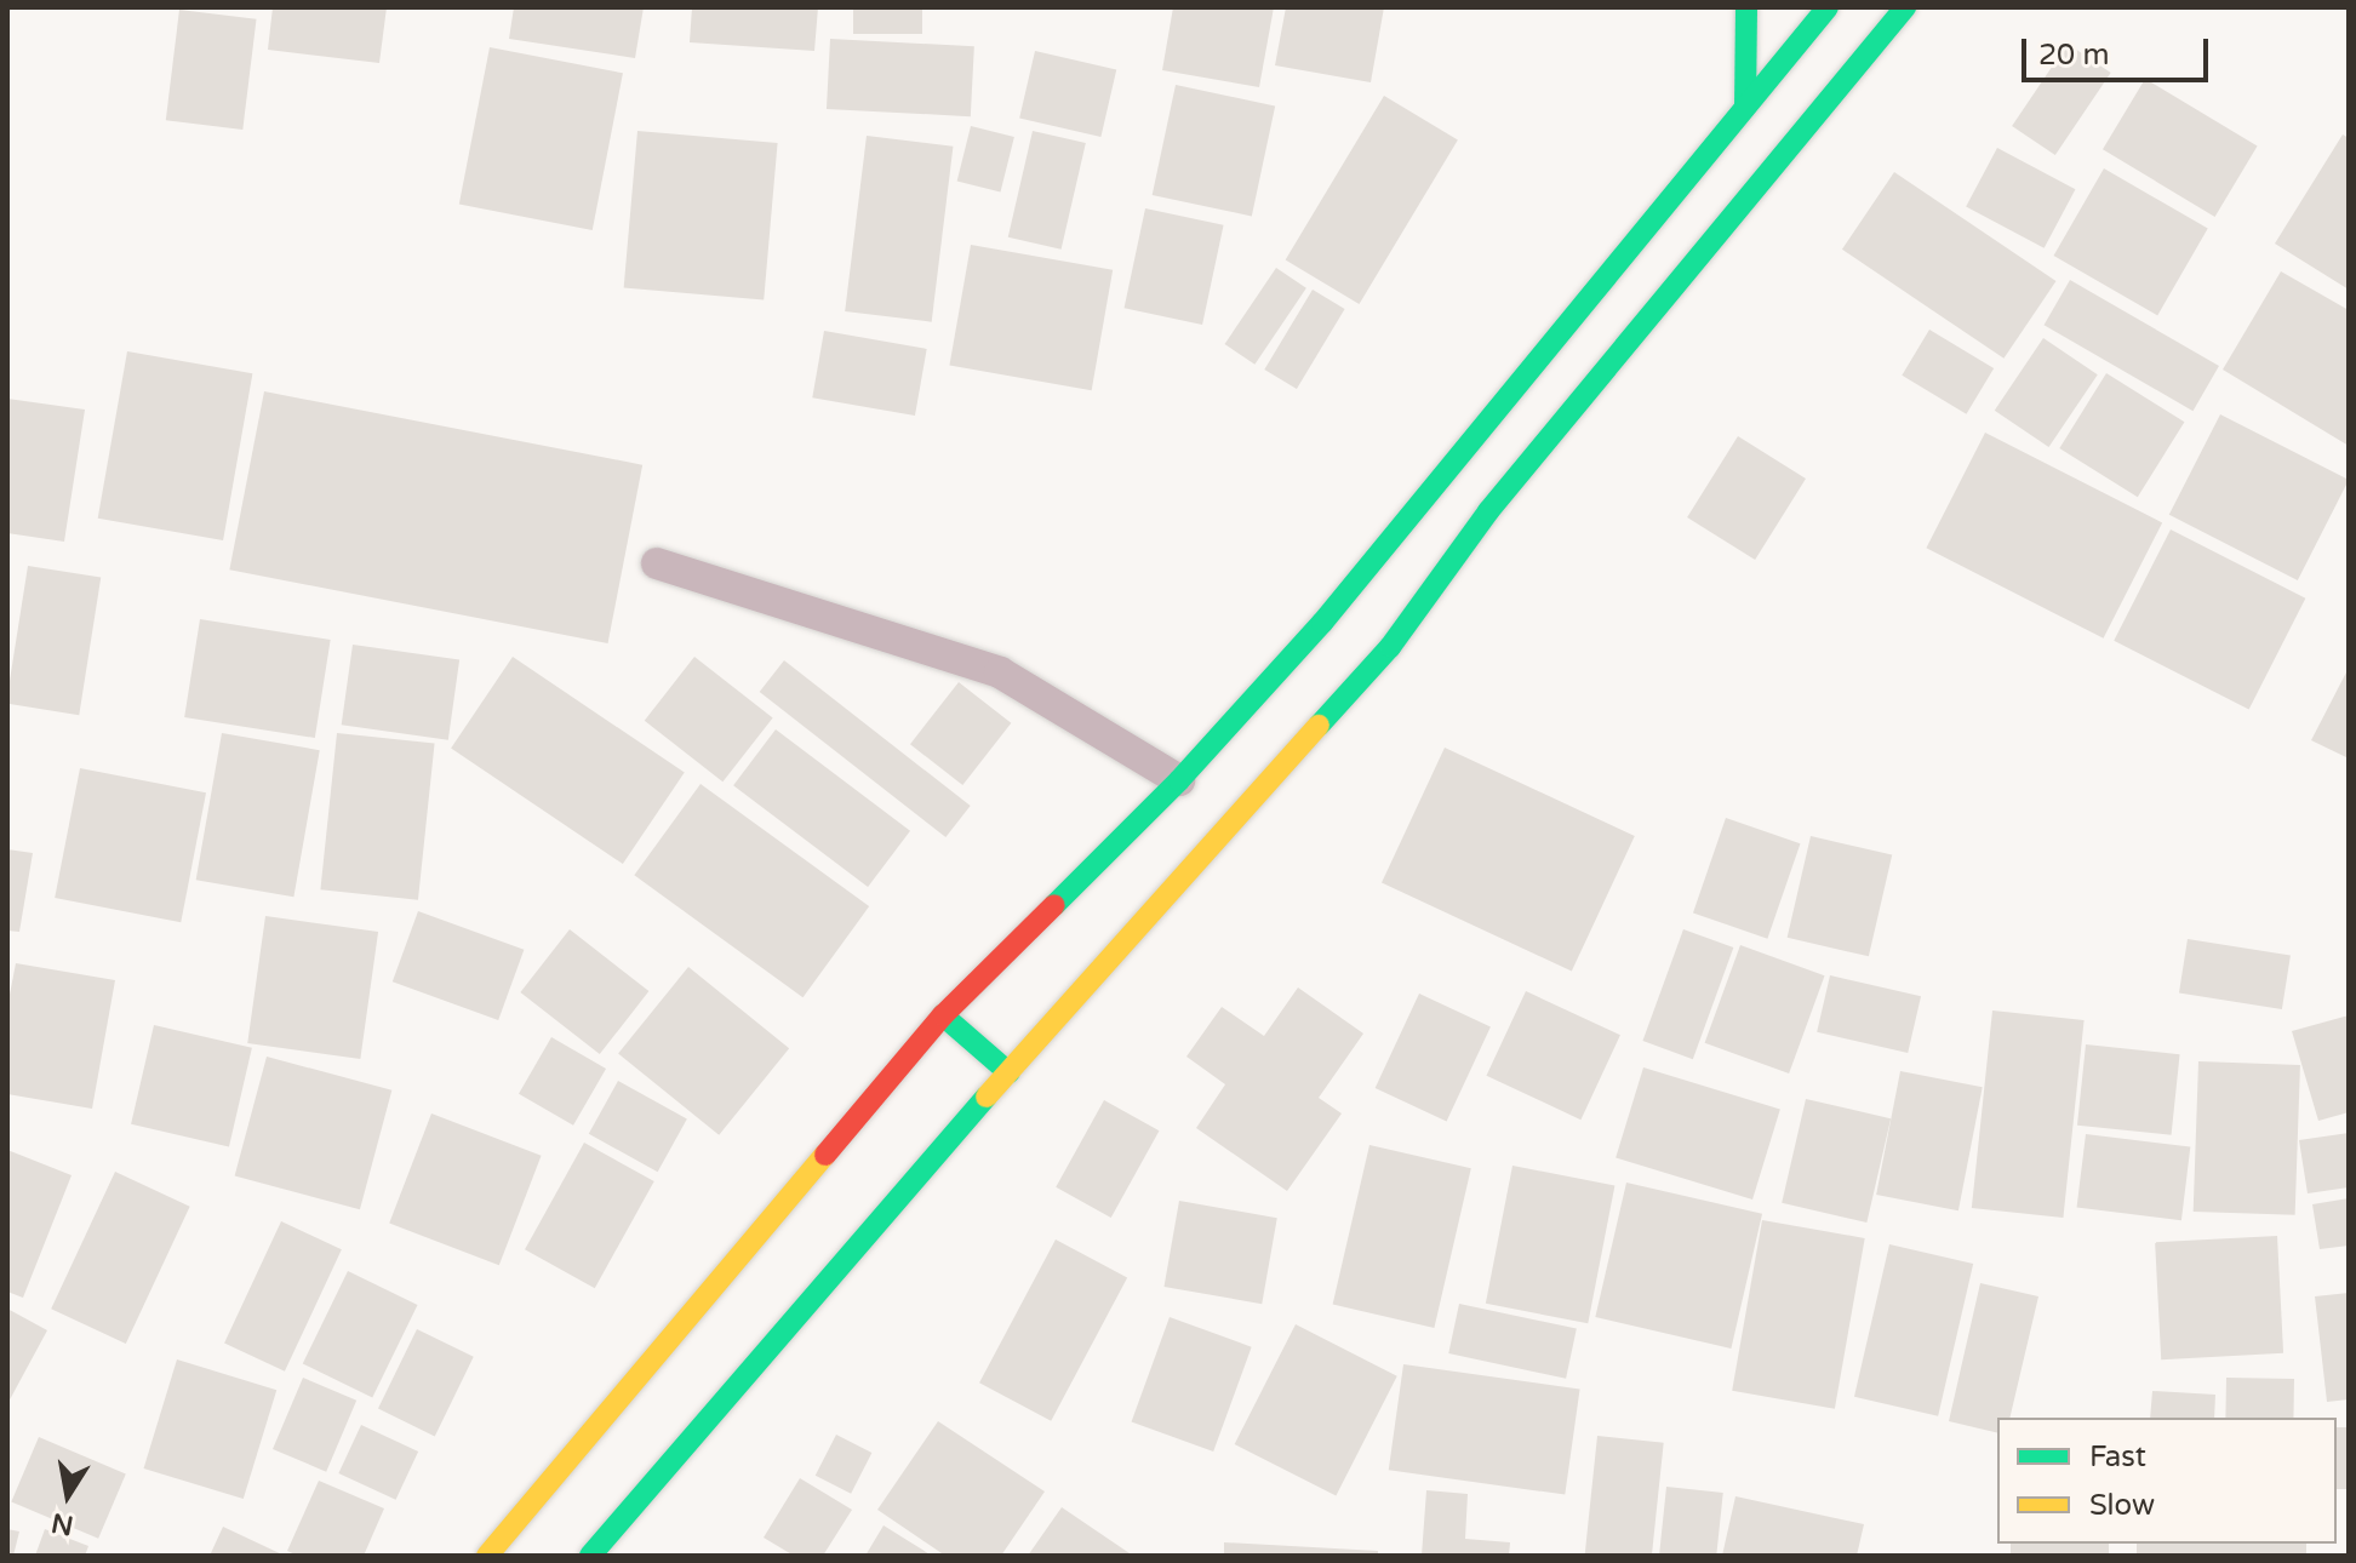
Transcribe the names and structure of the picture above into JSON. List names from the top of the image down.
{
  "legend": ["Fast", "Slow"],
  "scale_bar": "20 m",
  "north": "bottom"
}
